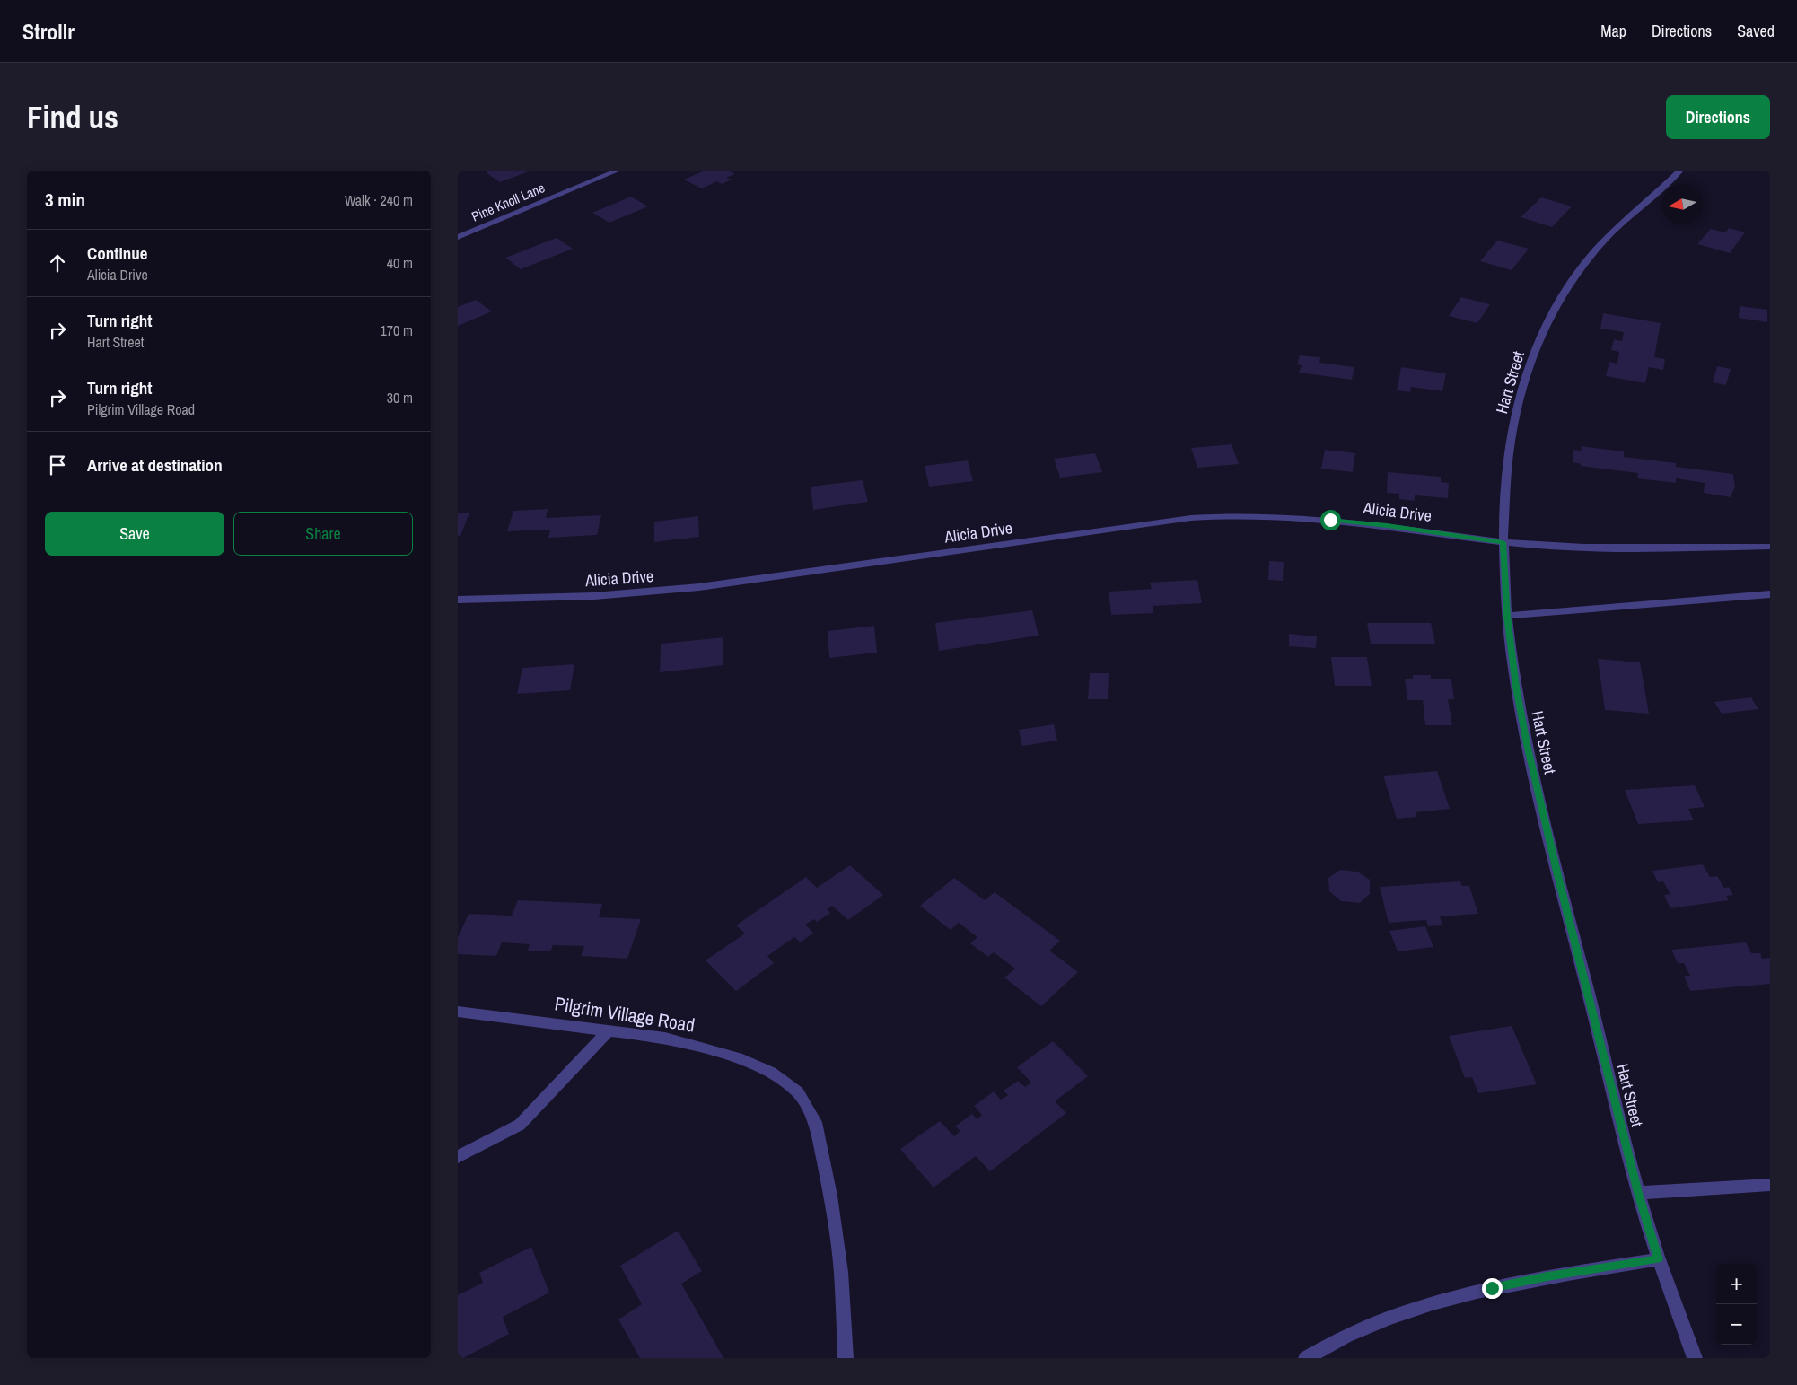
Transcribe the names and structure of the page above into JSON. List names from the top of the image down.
{
  "streets": {
    "street": [
      "Pine Knoll Lane",
      "Hart Street",
      "Alicia Drive",
      "Pilgrim Village Road"
    ]
  },
  "crossings": [
    ["Hart Street", "Alicia Drive"]
  ],
  "north": "left",
  "page": {
    "header": "Strollr",
    "nav": ["Map", "Directions", "Saved"],
    "buttons": [
      "Directions",
      ["Save", "Share"]
    ],
    "title": "Find us",
    "heading": ["3 min", "Walk · 240 m"],
    "list": [
      ["Continue", "Alicia Drive", "40 m"],
      ["Turn right", "Hart Street", "170 m"],
      ["Turn right", "Pilgrim Village Road", "30 m"],
      "Arrive at destination"
    ],
    "map_buttons": ["+", "−"]
  }
}
